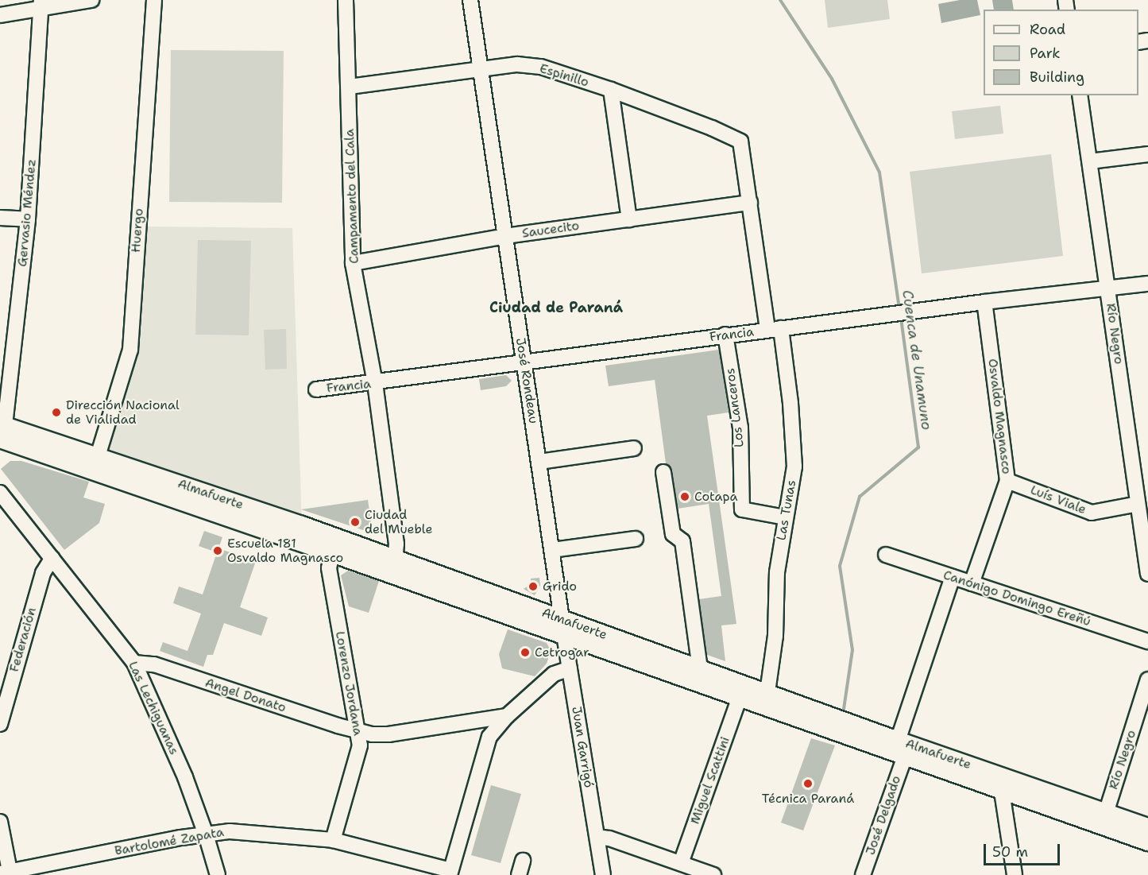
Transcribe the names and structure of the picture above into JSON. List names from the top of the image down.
{
  "streets": {
    "main road": ["Almafuerte"],
    "street": [
      "Espinillo",
      "Campamento del Cala",
      "Gervasio Méndez",
      "Saucecito",
      "Huergo",
      "Río Negro",
      "Francia",
      "José Rondeau",
      "Los Lanceros",
      "Osvaldo Magnasco",
      "Luís Viale",
      "Las Tunas",
      "Canónigo Domingo Ereñú",
      "Federación",
      "Lorenzo Jordana",
      "Angel Donato",
      "Las Lechiguanas",
      "Juan Garrigó",
      "Miguel Scattini",
      "José Delgado",
      "Bartolomé Zapata"
    ]
  },
  "crossings": [
    ["Espinillo", "Campamento del Cala"],
    ["Espinillo", "José Rondeau"],
    ["Espinillo", "Las Tunas"],
    ["Campamento del Cala", "Saucecito"],
    ["Campamento del Cala", "Francia"],
    ["Campamento del Cala", "Almafuerte"],
    ["Gervasio Méndez", "Almafuerte"],
    ["Saucecito", "José Rondeau"],
    ["Saucecito", "Las Tunas"],
    ["Huergo", "Almafuerte"],
    ["Río Negro", "Francia"],
    ["Río Negro", "Almafuerte"],
    ["Río Negro", "Luís Viale"],
    ["Francia", "José Rondeau"],
    ["Francia", "Los Lanceros"],
    ["Francia", "Osvaldo Magnasco"],
    ["Francia", "Las Tunas"],
    ["José Rondeau", "Almafuerte"],
    ["José Rondeau", "Juan Garrigó"],
    ["Los Lanceros", "Las Tunas"],
    ["Osvaldo Magnasco", "Luís Viale"],
    ["Osvaldo Magnasco", "Canónigo Domingo Ereñú"],
    ["Almafuerte", "Las Tunas"],
    ["Almafuerte", "Lorenzo Jordana"],
    ["Almafuerte", "Juan Garrigó"],
    ["Almafuerte", "Miguel Scattini"],
    ["Almafuerte", "José Delgado"],
    ["Federación", "Las Lechiguanas"],
    ["Lorenzo Jordana", "Angel Donato"],
    ["Lorenzo Jordana", "Bartolomé Zapata"],
    ["Angel Donato", "Las Lechiguanas"],
    ["Las Lechiguanas", "Bartolomé Zapata"]
  ],
  "districts": ["Ciudad de Paraná"],
  "water": ["Cuenca de Unamuno"],
  "places": [
    "Dirección Nacional de Vialidad",
    "Cotapa",
    "Ciudad del Mueble",
    "Escuela 181 Osvaldo Magnasco",
    "Grido",
    "Cetrogar",
    "Técnica Paraná"
  ],
  "legend": ["Road", "Park", "Building"],
  "scale_bar": "50 m"
}
